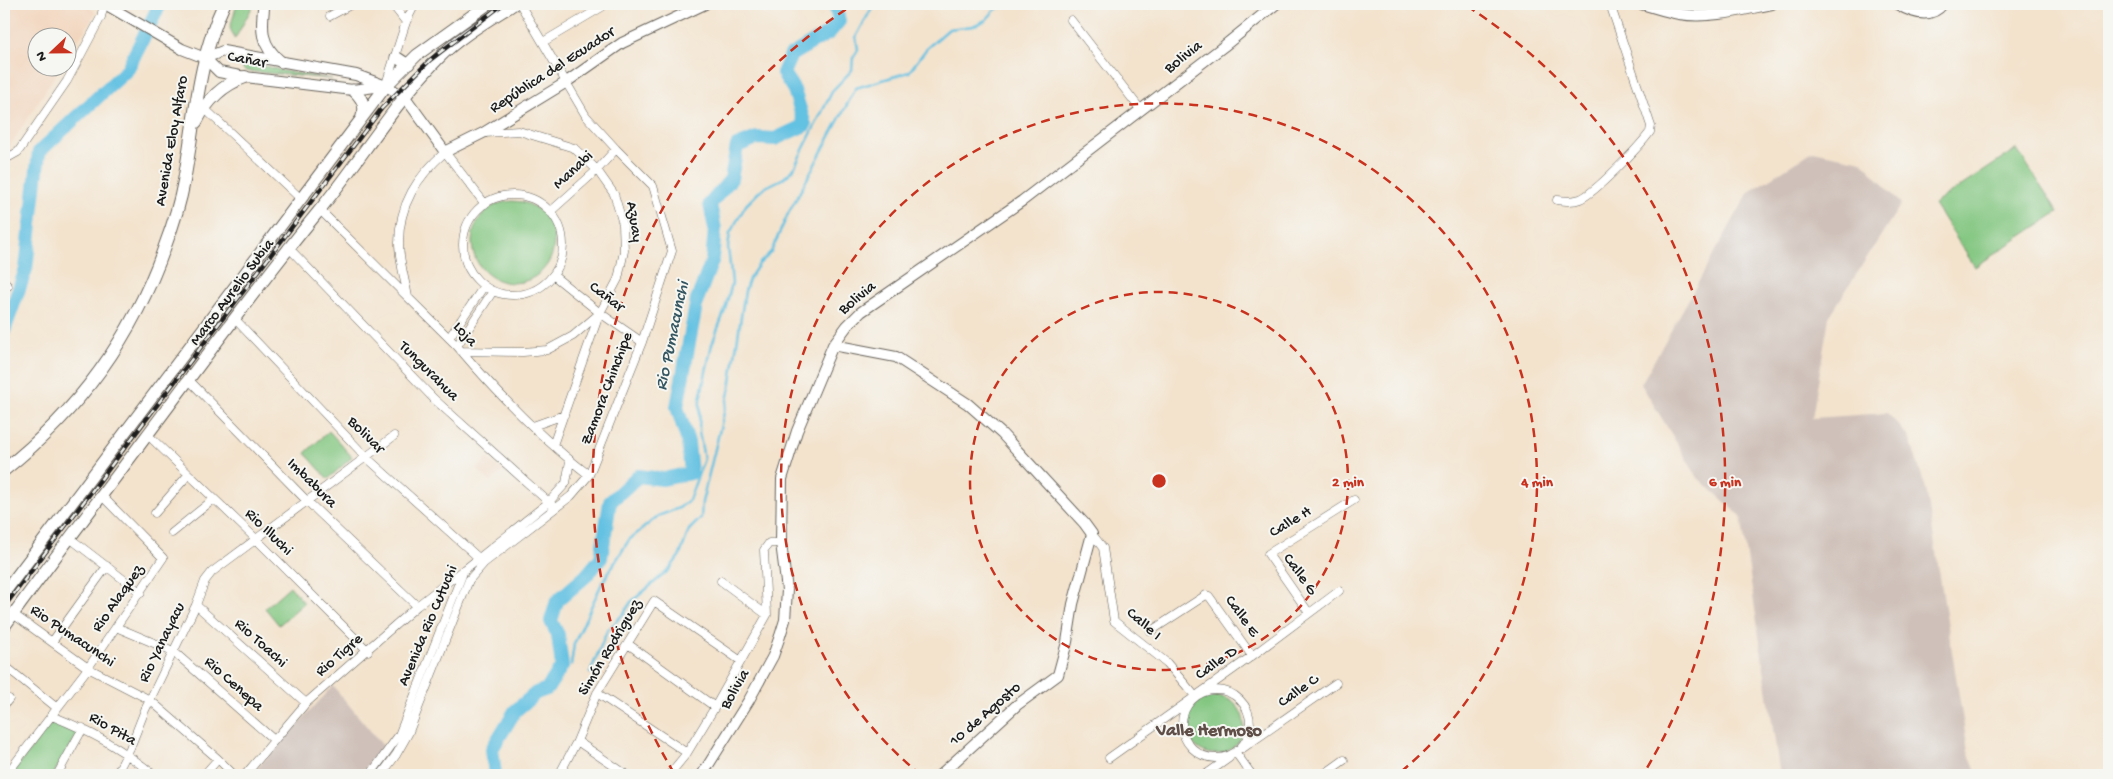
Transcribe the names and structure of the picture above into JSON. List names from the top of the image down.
{
  "streets": {
    "main road": ["Avenida Eloy Alfaro", "Marco Aurelio Subia"],
    "street": [
      "Bolivia",
      "Cañar",
      "República del Ecuador",
      "Manabi",
      "Azuay",
      "Loja",
      "Tungurahua",
      "Zamora Chinchipe",
      "Bolivar",
      "Imbabura",
      "Calle H",
      "Rio Illuchi",
      "Calle G",
      "Rio Alaquez",
      "Calle E",
      "Calle I",
      "Avenida Rio Cutuchi",
      "Rio Pumacunchi",
      "Rio Yanayacu",
      "Rio Toachi",
      "Simón Rodriguez",
      "Rio Tigre",
      "Calle D",
      "Rio Cenepa",
      "Calle C",
      "10 de Agosto",
      "Rio Pita"
    ]
  },
  "crossings": [
    ["Cañar", "República del Ecuador"],
    ["Cañar", "Avenida Eloy Alfaro"],
    ["Cañar", "Manabi"],
    ["Cañar", "Azuay"],
    ["Cañar", "Marco Aurelio Subia"],
    ["Cañar", "Zamora Chinchipe"],
    ["República del Ecuador", "Azuay"],
    ["República del Ecuador", "Zamora Chinchipe"],
    ["Manabi", "Azuay"],
    ["Manabi", "Zamora Chinchipe"],
    ["Azuay", "Loja"],
    ["Marco Aurelio Subia", "Loja"],
    ["Marco Aurelio Subia", "Tungurahua"],
    ["Marco Aurelio Subia", "Bolivar"],
    ["Marco Aurelio Subia", "Imbabura"],
    ["Marco Aurelio Subia", "Rio Illuchi"],
    ["Marco Aurelio Subia", "Rio Alaquez"],
    ["Marco Aurelio Subia", "Rio Pumacunchi"],
    ["Loja", "Zamora Chinchipe"],
    ["Loja", "Avenida Rio Cutuchi"],
    ["Tungurahua", "Avenida Rio Cutuchi"],
    ["Zamora Chinchipe", "Avenida Rio Cutuchi"],
    ["Bolivar", "Avenida Rio Cutuchi"],
    ["Imbabura", "Rio Tigre"],
    ["Calle H", "Calle G"],
    ["Rio Illuchi", "Rio Yanayacu"],
    ["Rio Illuchi", "Rio Tigre"],
    ["Calle G", "Calle D"],
    ["Rio Alaquez", "Rio Pumacunchi"],
    ["Rio Alaquez", "Rio Cenepa"],
    ["Rio Alaquez", "Rio Pita"],
    ["Calle E", "Calle D"],
    ["Calle I", "Calle D"],
    ["Calle I", "Calle C"],
    ["Calle I", "10 de Agosto"],
    ["Avenida Rio Cutuchi", "Rio Tigre"],
    ["Rio Pumacunchi", "Rio Yanayacu"],
    ["Rio Yanayacu", "Rio Toachi"],
    ["Rio Yanayacu", "Rio Cenepa"],
    ["Rio Yanayacu", "Rio Pita"],
    ["Rio Toachi", "Rio Tigre"],
    ["Rio Tigre", "Rio Cenepa"],
    ["Calle D", "Calle C"]
  ],
  "districts": ["Valle Hermoso"],
  "water": ["Rio Pumacunchi"],
  "north": "left",
  "rings": ["2 min", "4 min", "6 min"]
}
